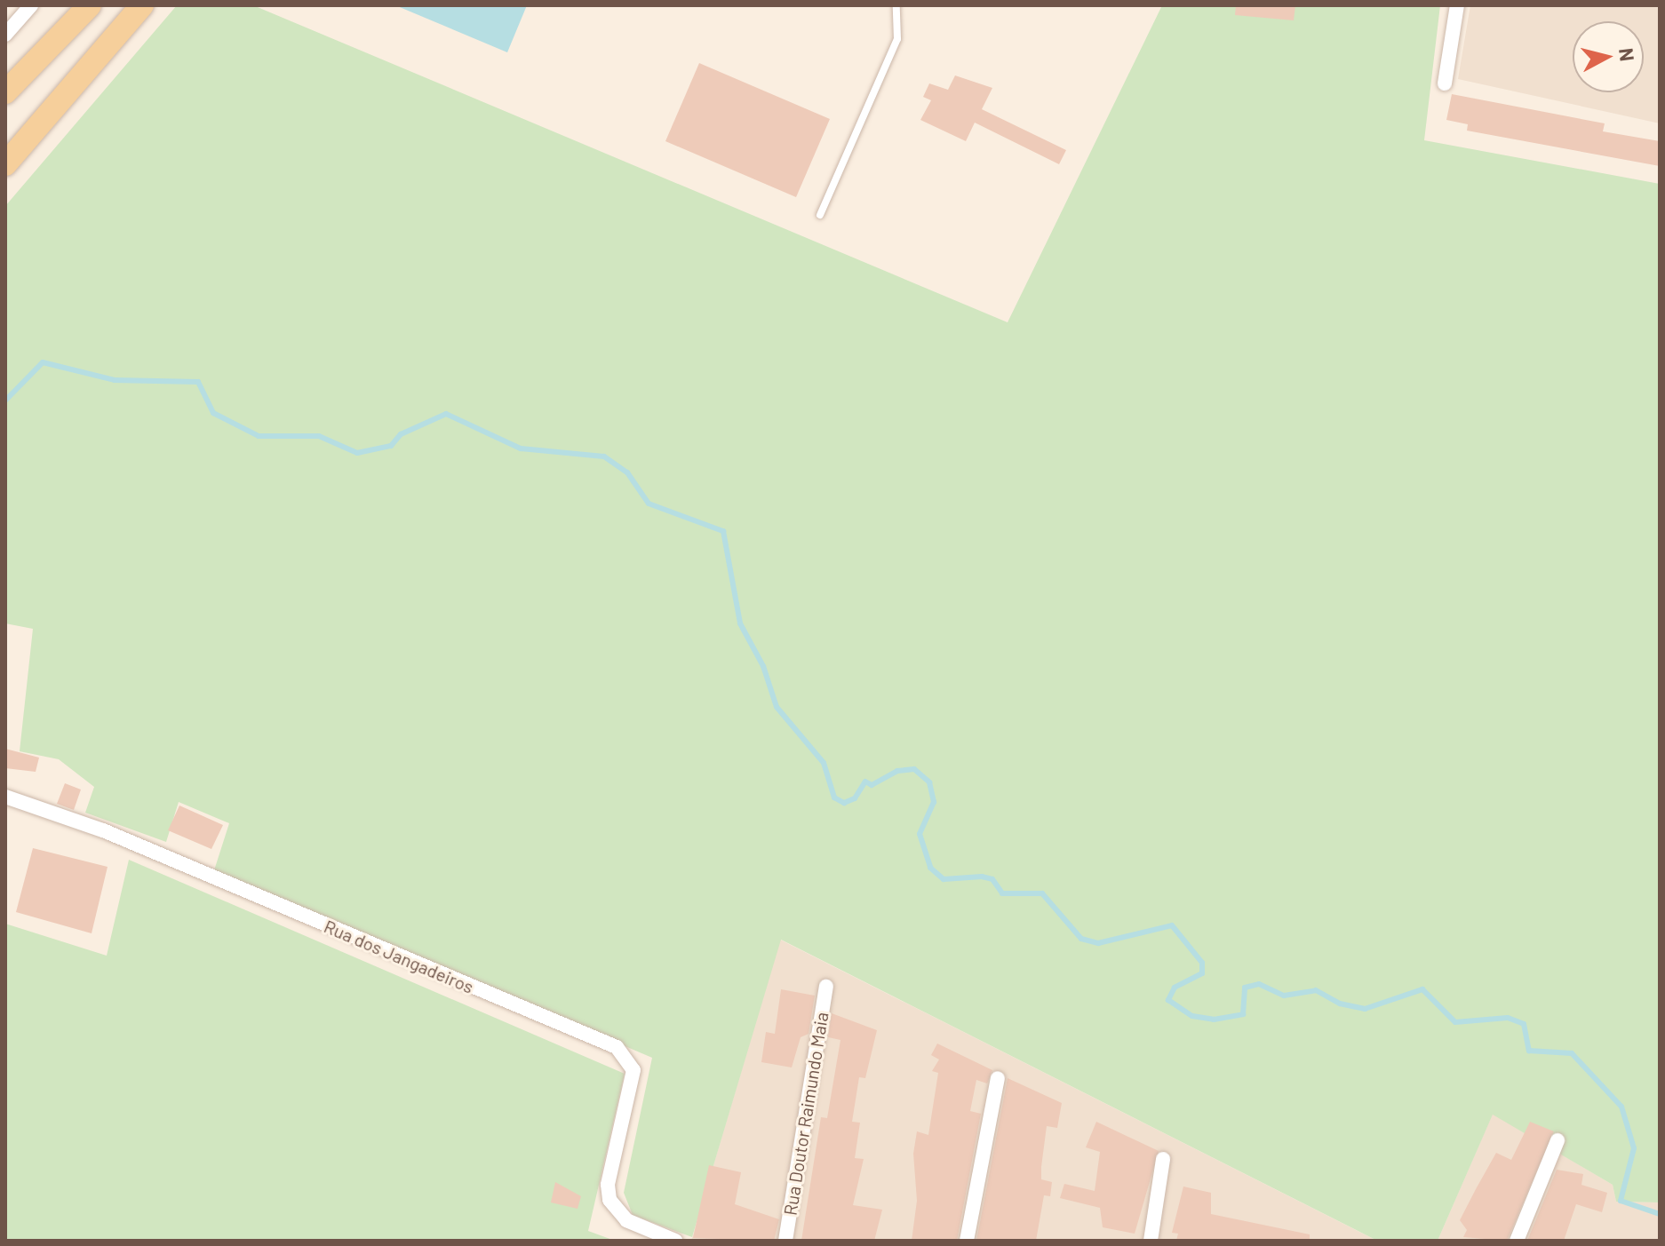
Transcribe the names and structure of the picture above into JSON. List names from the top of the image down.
{
  "streets": {
    "street": ["Rua dos Jangadeiros", "Rua Doutor Raimundo Maia"]
  },
  "north": "right"
}
